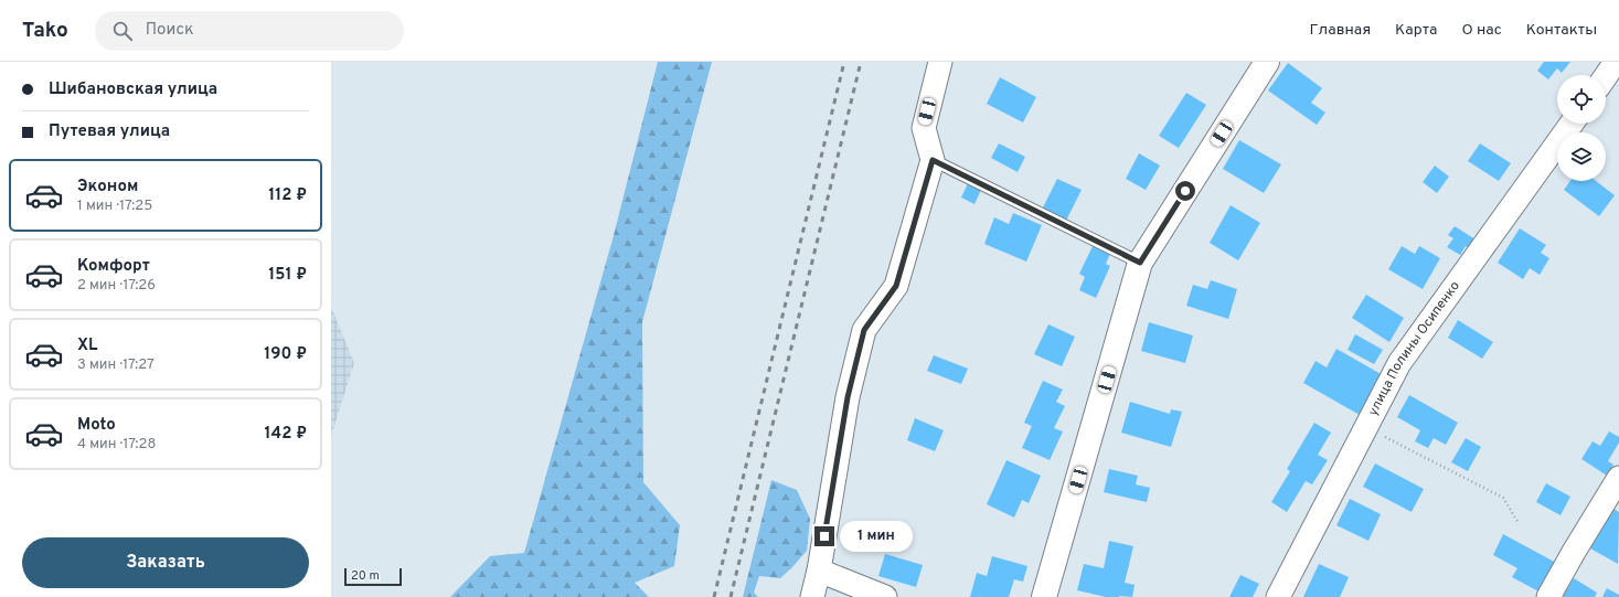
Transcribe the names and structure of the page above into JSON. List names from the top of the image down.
{
  "streets": {
    "street": ["улица Полины Осипенко"]
  },
  "scale_bar": "20 m",
  "page": {
    "header": "Tako",
    "search": "Поиск",
    "nav": [
      "Главная",
      "Карта",
      "О нас",
      "Контакты"
    ],
    "banner": ["Шибановская улица", "Путевая улица"],
    "list": [
      {
        "name": "Эконом",
        "note": "1 мин · 17:25",
        "value": "112 ₽"
      },
      {
        "name": "Комфорт",
        "note": "2 мин · 17:26",
        "value": "151 ₽"
      },
      {
        "name": "XL",
        "note": "3 мин · 17:27",
        "value": "190 ₽"
      },
      {
        "name": "Moto",
        "note": "4 мин · 17:28",
        "value": "142 ₽"
      }
    ],
    "bubble": "1 мин",
    "buttons": "Заказать",
    "scale": "20 m"
  }
}
